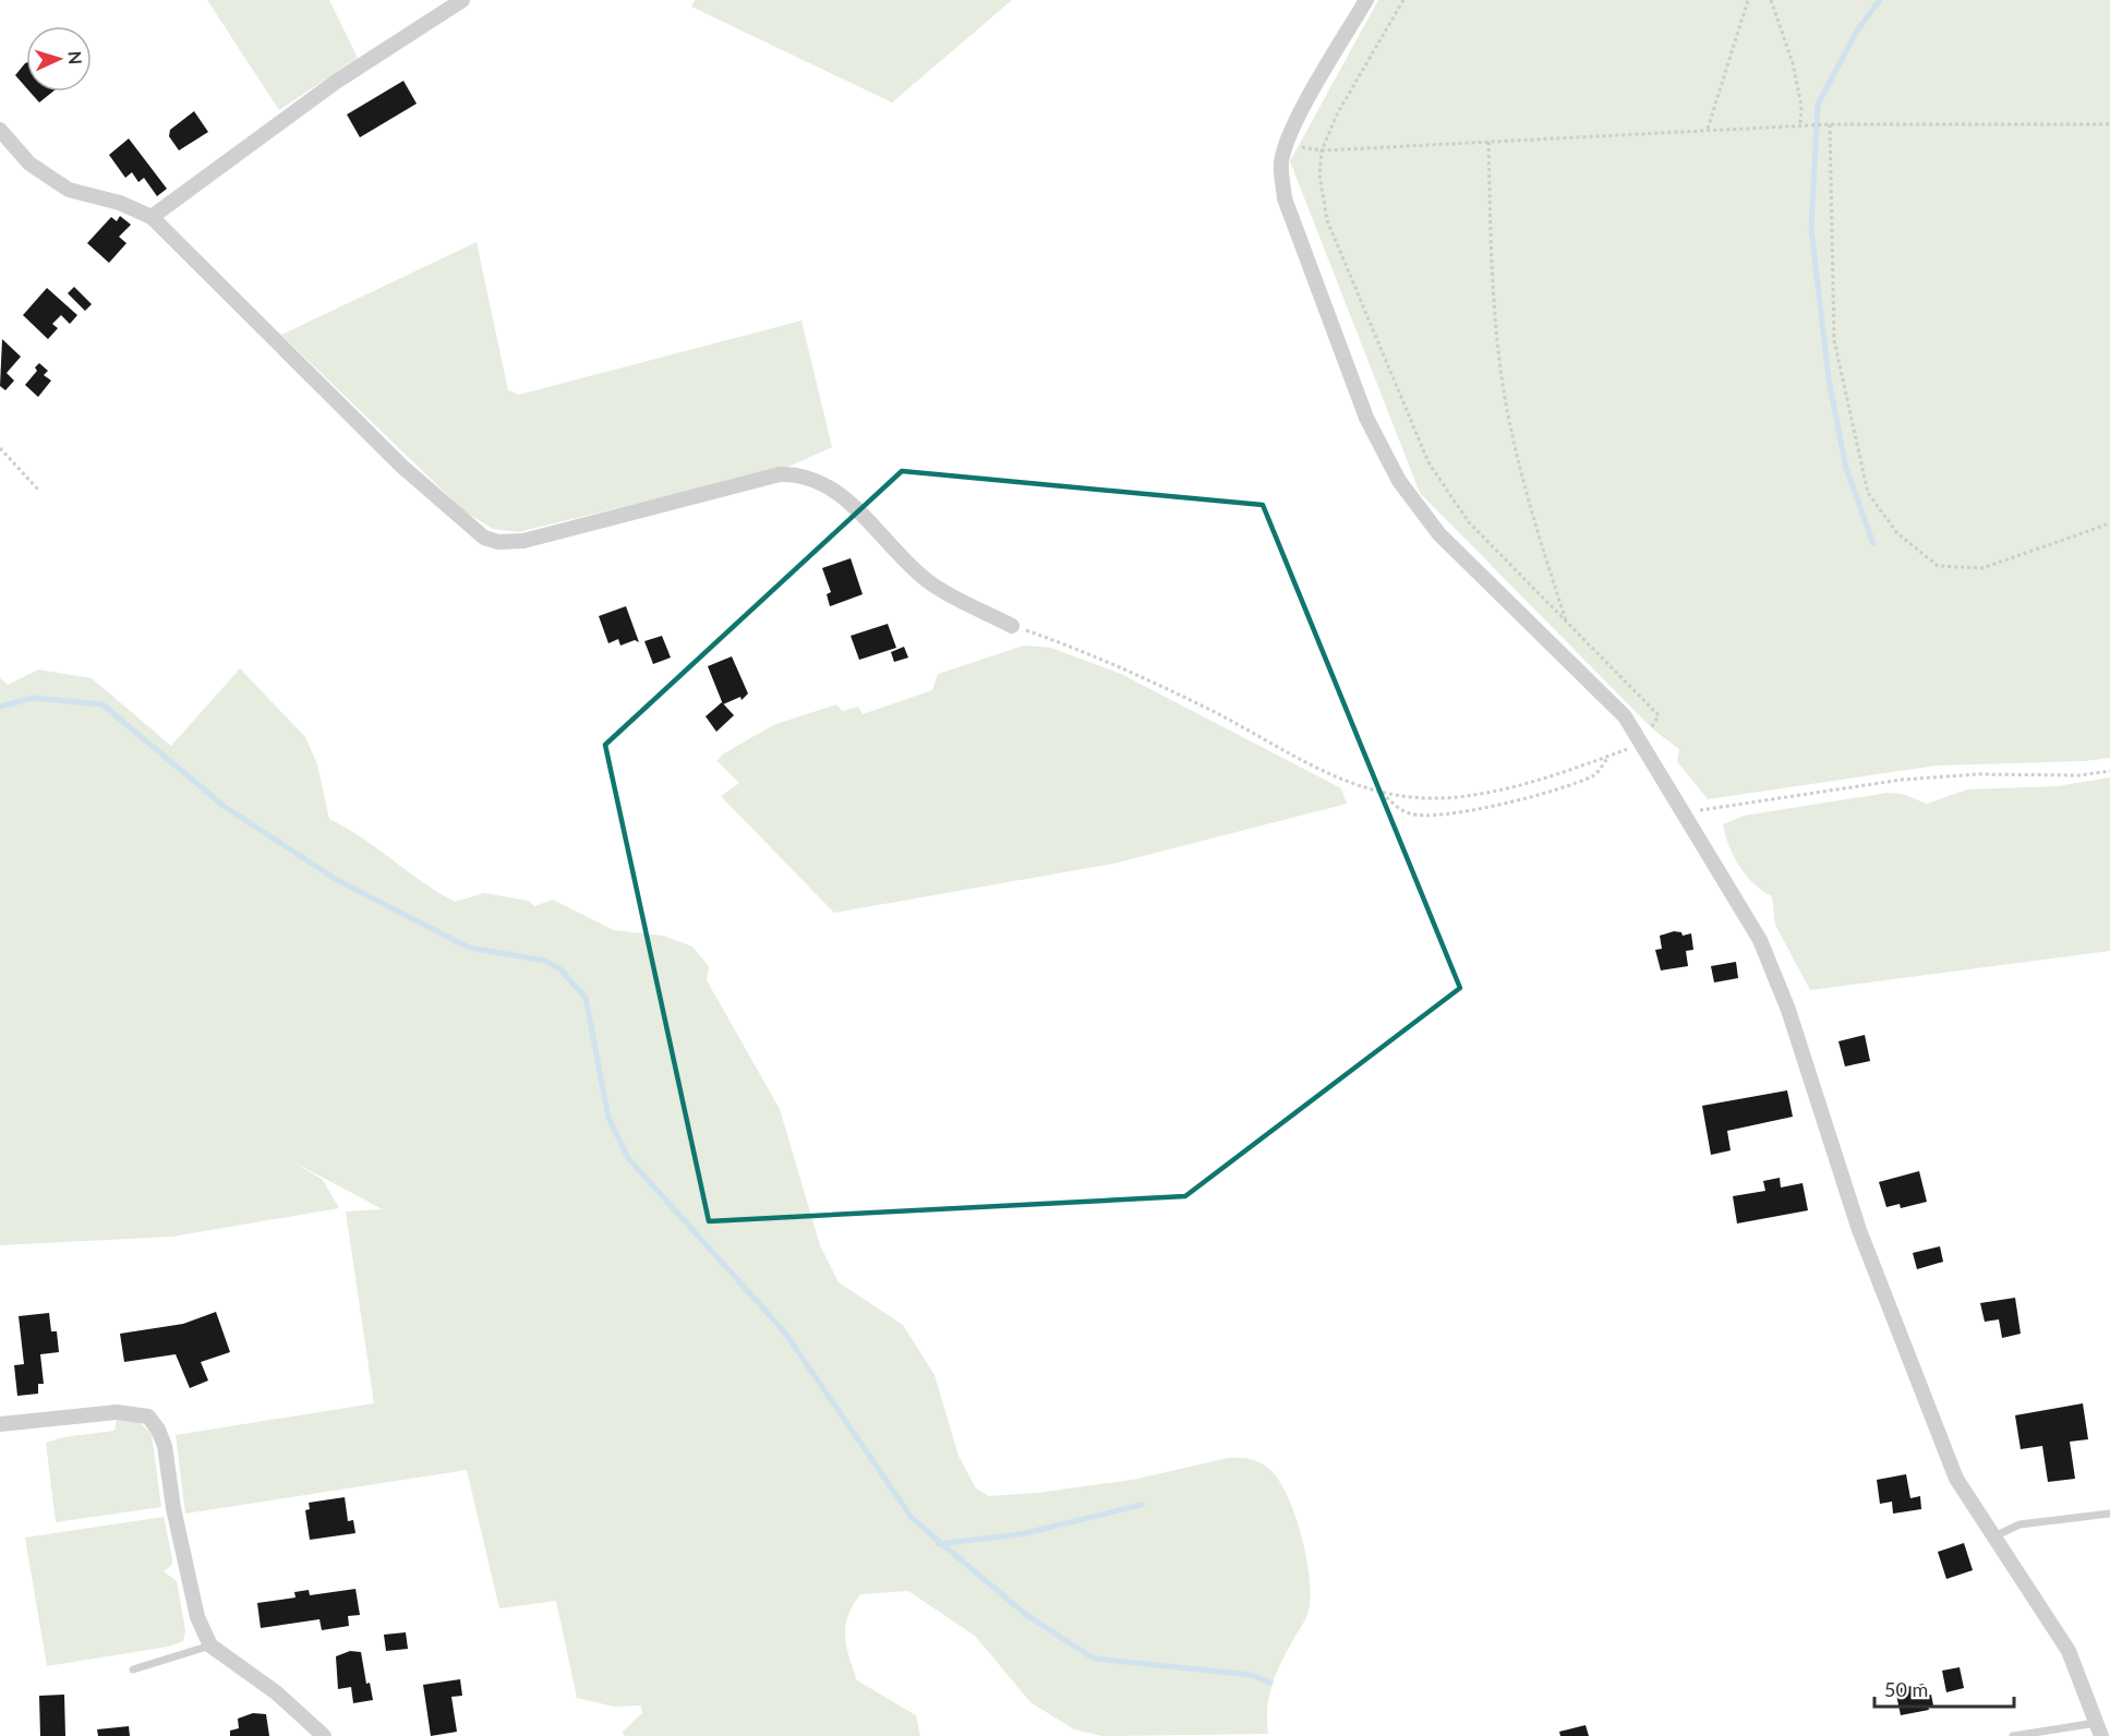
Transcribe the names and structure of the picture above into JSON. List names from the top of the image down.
{
  "scale_bar": "50 m",
  "north": "right"
}
